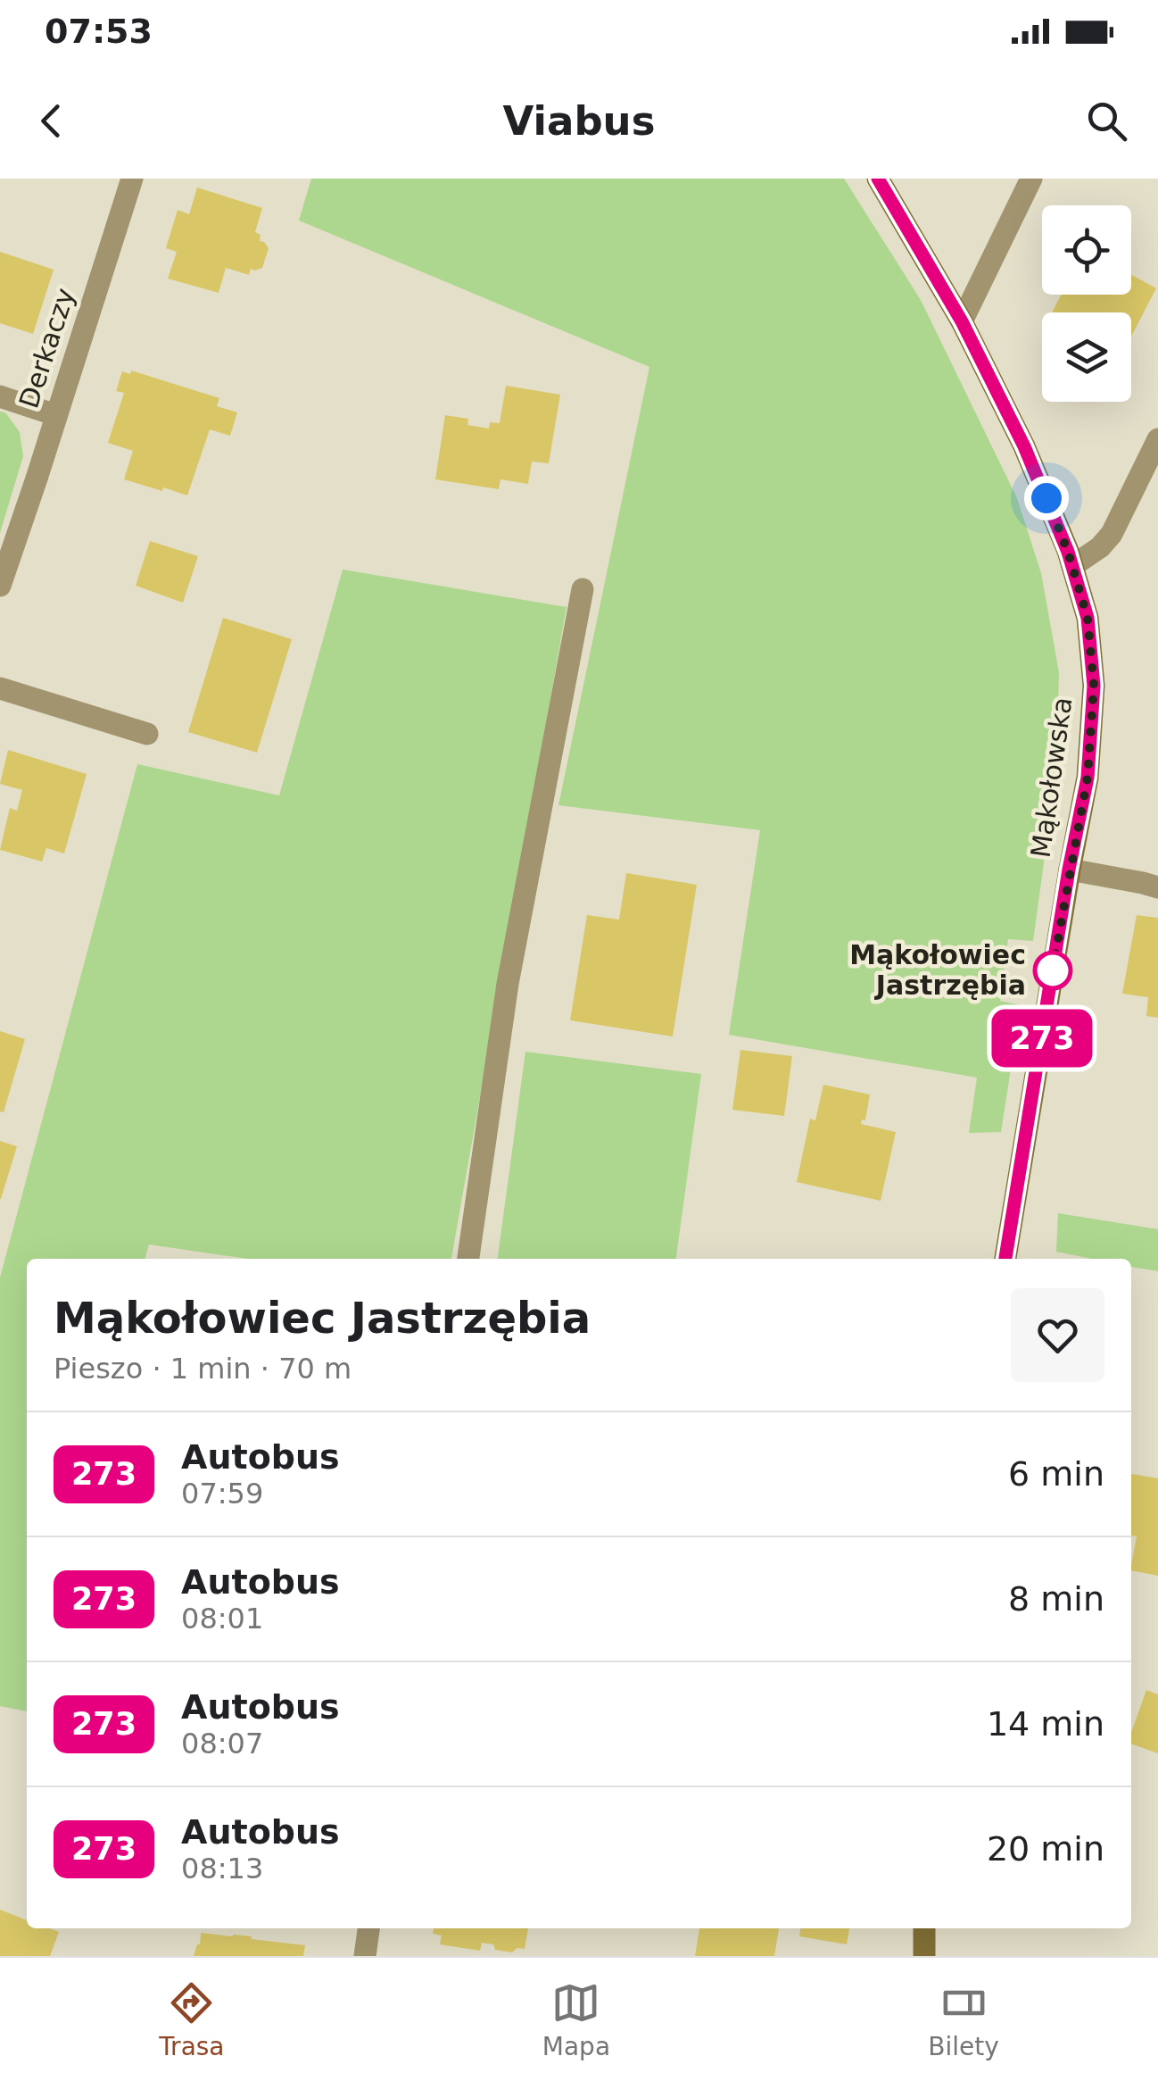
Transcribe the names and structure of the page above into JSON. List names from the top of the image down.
{
  "streets": {
    "street": ["Derkaczy", "Mąkołowska"]
  },
  "places": ["Mąkołowiec Jastrzębia"],
  "lines": ["bus line 273"],
  "page": {
    "status": "07:53",
    "header": "Viabus",
    "on_map": "273",
    "heading": ["Mąkołowiec Jastrzębia", "Pieszo · 1 min · 70 m"],
    "list": [
      {
        "mark": "273",
        "name": "Autobus",
        "note": "07:59",
        "value": "6 min"
      },
      {
        "mark": "273",
        "name": "Autobus",
        "note": "08:01",
        "value": "8 min"
      },
      {
        "mark": "273",
        "name": "Autobus",
        "note": "08:07",
        "value": "14 min"
      },
      {
        "mark": "273",
        "name": "Autobus",
        "note": "08:13",
        "value": "20 min"
      }
    ],
    "tabs": ["Trasa", "Mapa", "Bilety"]
  }
}
